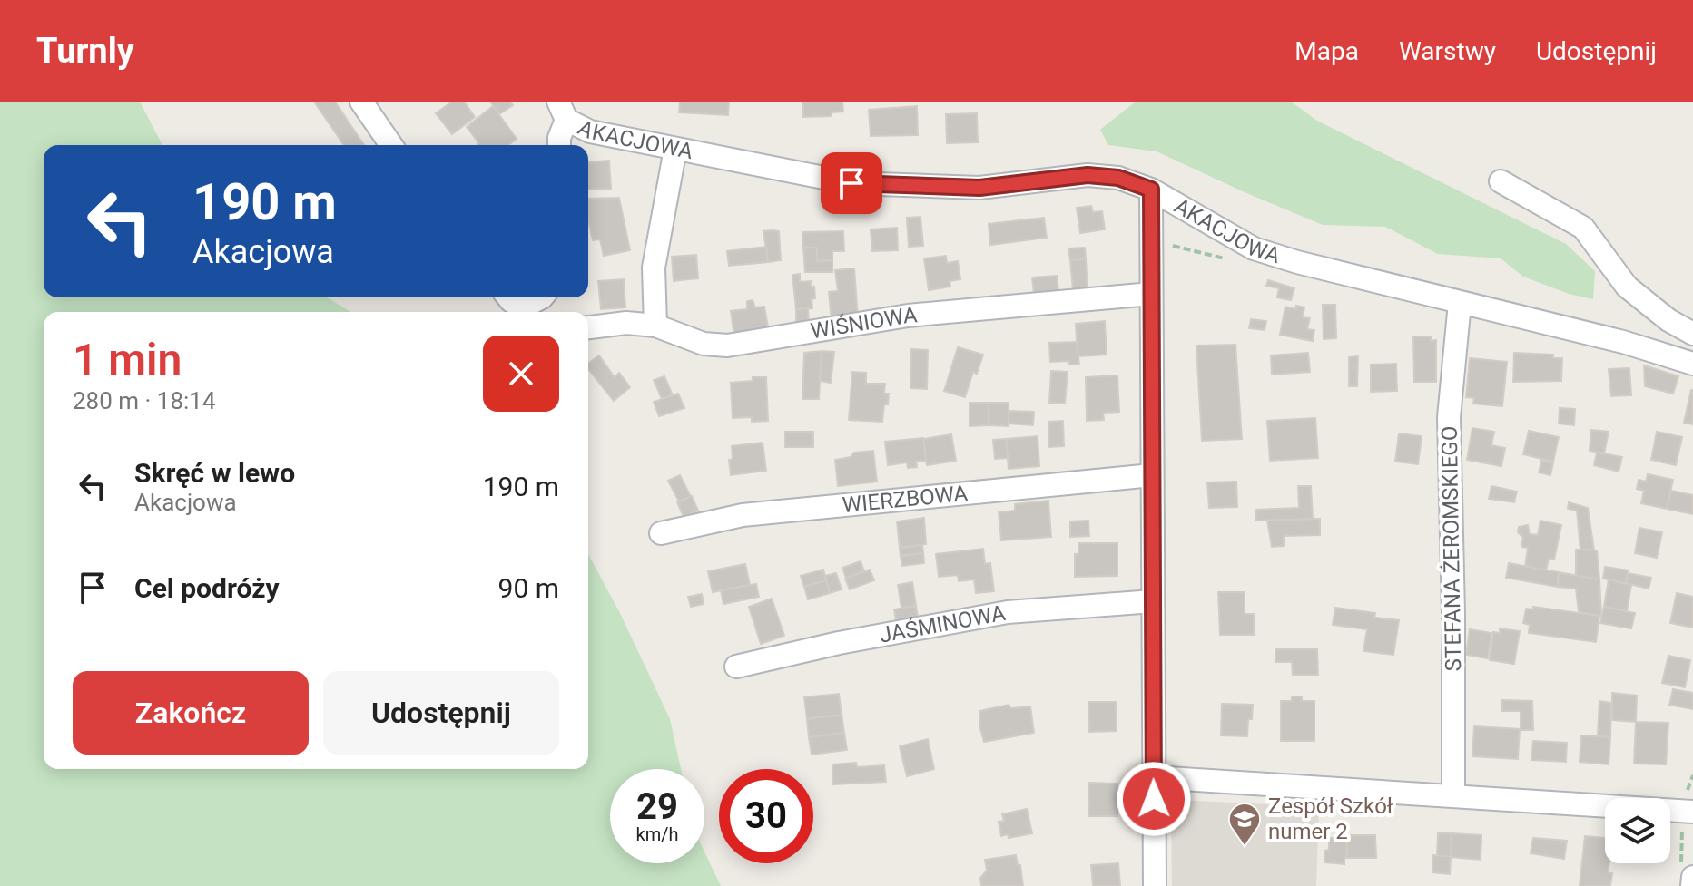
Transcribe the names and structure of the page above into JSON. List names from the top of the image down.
{
  "streets": {
    "street": [
      "AKACJOWA",
      "WIŚNIOWA",
      "WIERZBOWA",
      "STEFANA ŻEROMSKIEGO",
      "JAŚMINOWA"
    ]
  },
  "crossings": [
    ["AKACJOWA", "STEFANA ŻEROMSKIEGO"]
  ],
  "places": {
    "school or university": ["Zespół Szkół numer 2"]
  },
  "page": {
    "header": "Turnly",
    "nav": ["Mapa", "Warstwy", "Udostępnij"],
    "turn": ["190 m", "Akacjowa"],
    "heading": ["1 min", "280 m · 18:14"],
    "list": [
      {
        "name": "Skręć w lewo",
        "note": "Akacjowa",
        "value": "190 m"
      },
      {
        "name": "Cel podróży",
        "value": "90 m"
      }
    ],
    "buttons": ["Zakończ", "Udostępnij"],
    "speed": "29 km/h",
    "limit": "30"
  }
}
